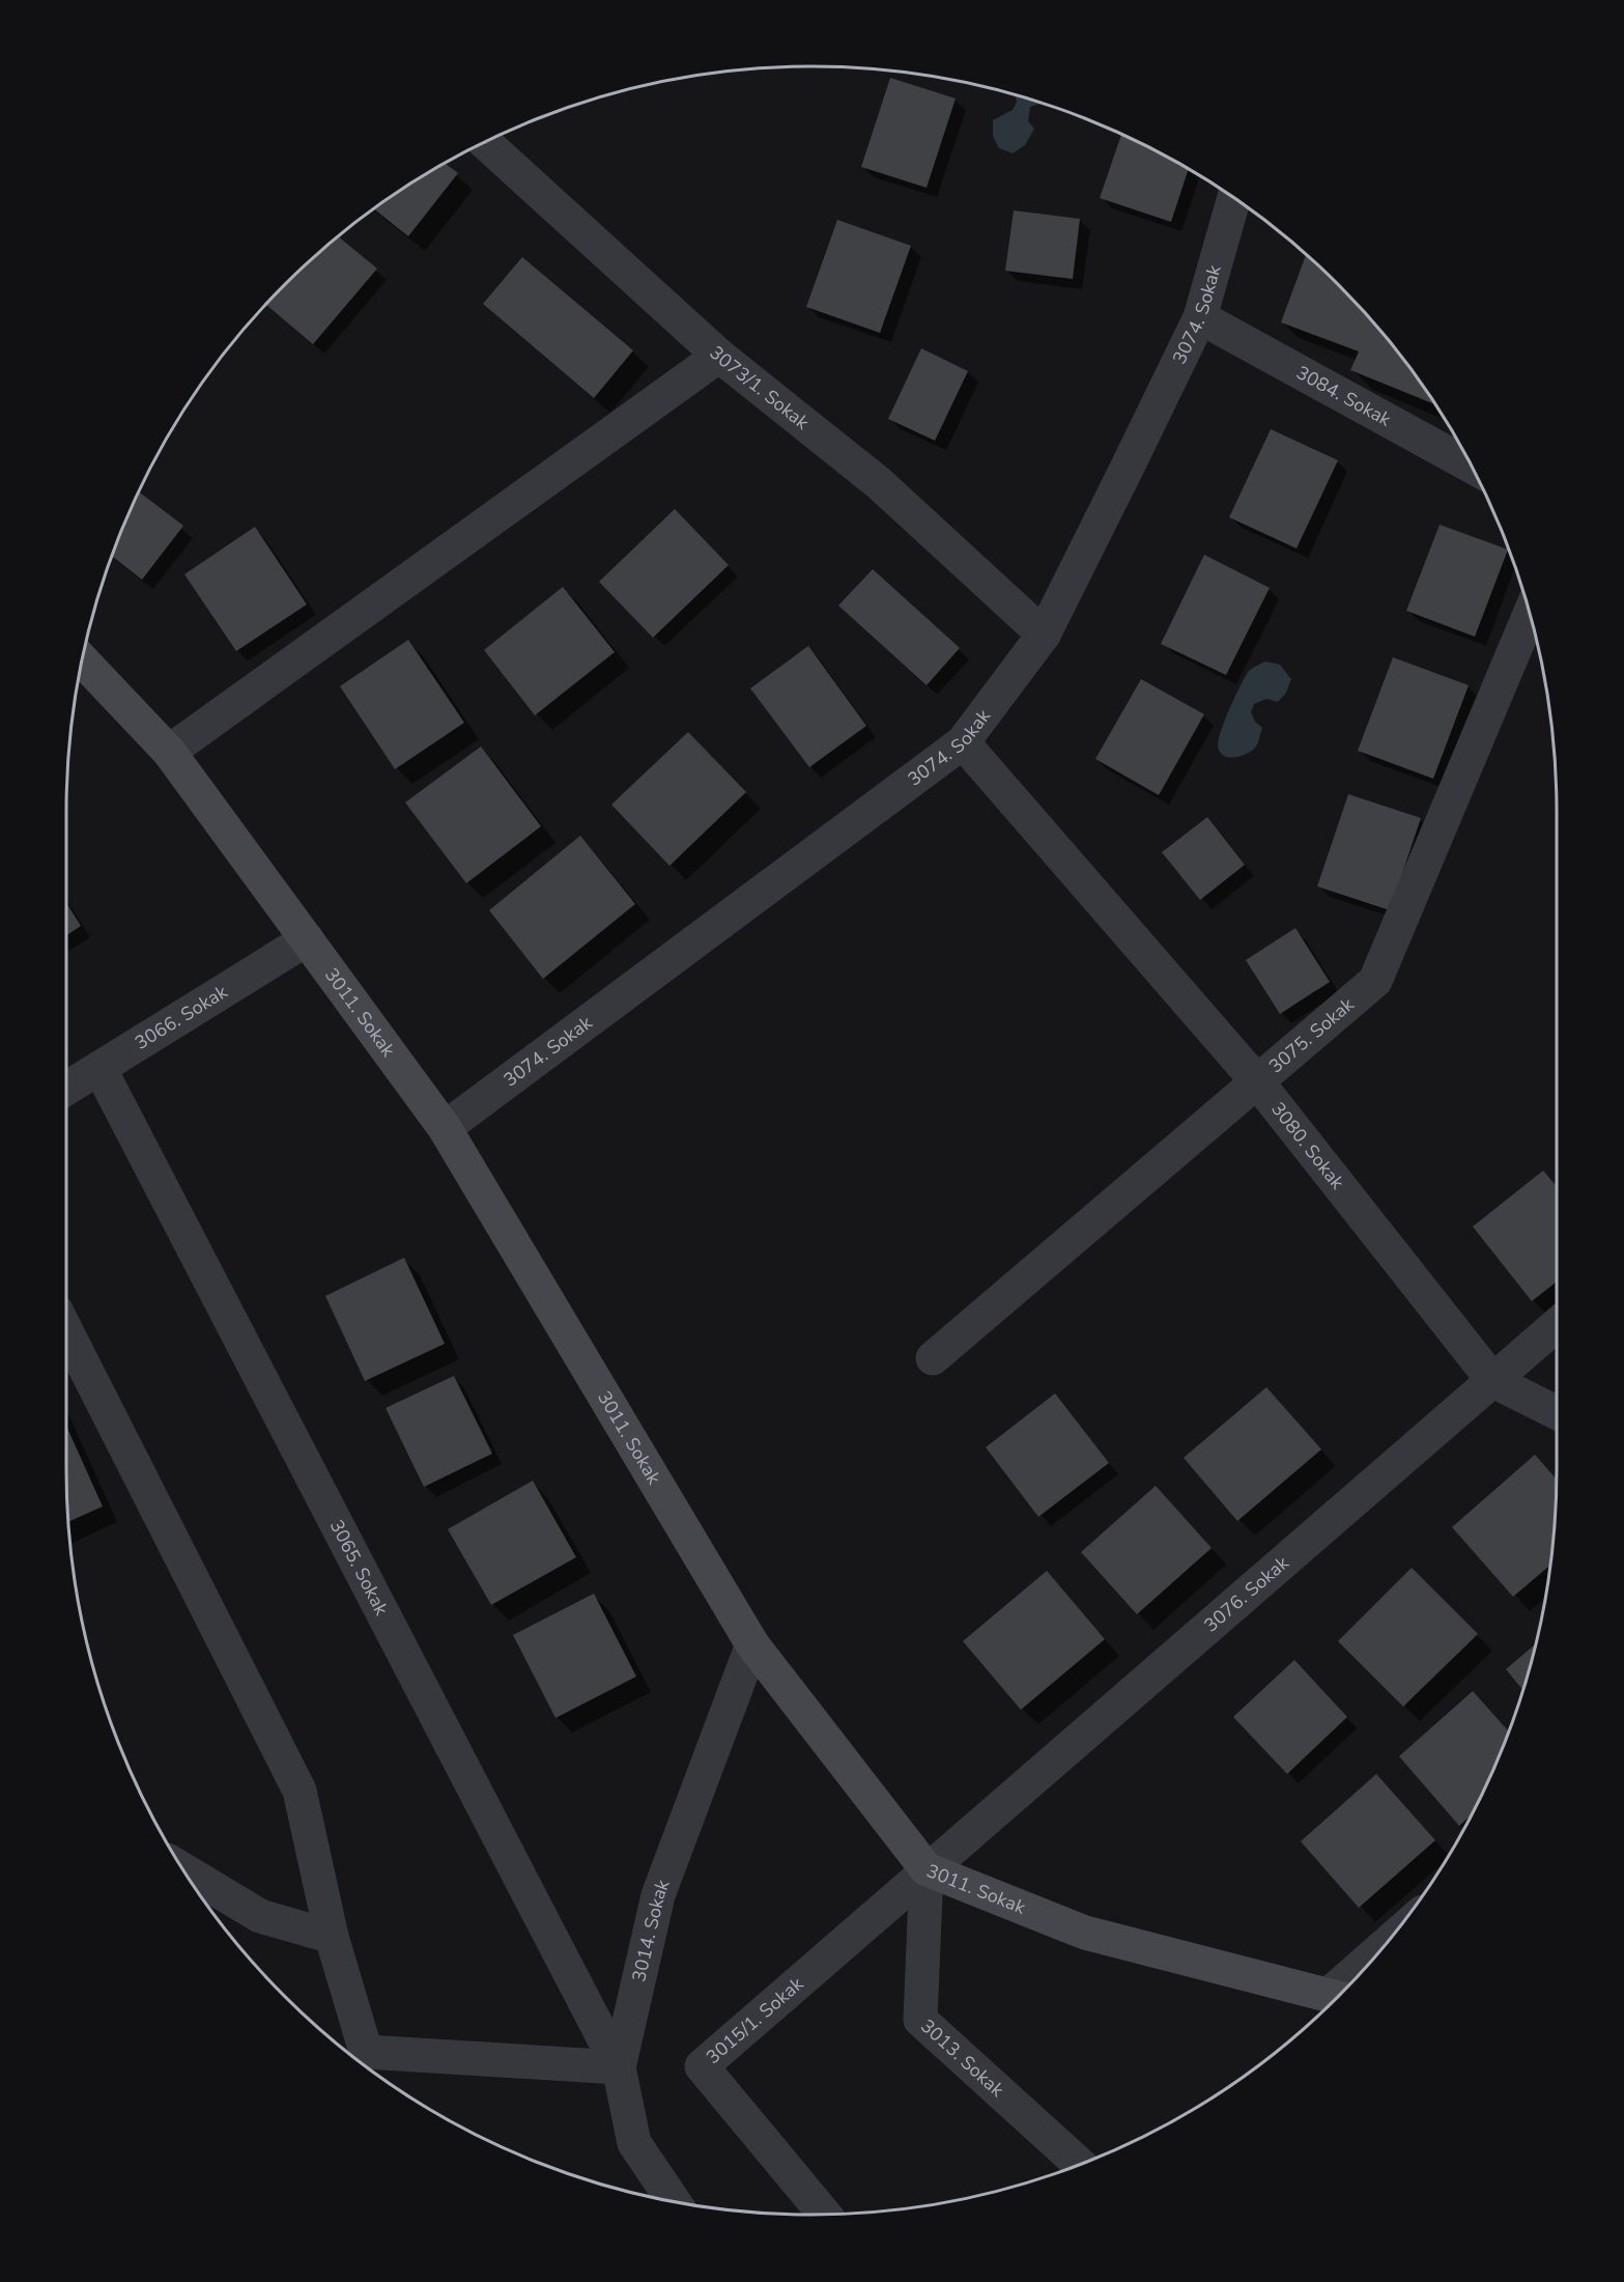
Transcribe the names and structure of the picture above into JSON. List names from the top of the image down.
{
  "streets": {
    "street": [
      "3074. Sokak",
      "3073/1. Sokak",
      "3084. Sokak",
      "3011. Sokak",
      "3066. Sokak",
      "3075. Sokak",
      "3080. Sokak",
      "3065. Sokak",
      "3076. Sokak",
      "3014. Sokak",
      "3015/1. Sokak",
      "3013. Sokak"
    ]
  },
  "crossings": [
    ["3074. Sokak", "3073/1. Sokak"],
    ["3074. Sokak", "3084. Sokak"],
    ["3074. Sokak", "3011. Sokak"],
    ["3074. Sokak", "3080. Sokak"],
    ["3011. Sokak", "3066. Sokak"],
    ["3011. Sokak", "3076. Sokak"],
    ["3011. Sokak", "3014. Sokak"],
    ["3011. Sokak", "3015/1. Sokak"],
    ["3011. Sokak", "3013. Sokak"],
    ["3066. Sokak", "3065. Sokak"],
    ["3075. Sokak", "3080. Sokak"],
    ["3080. Sokak", "3076. Sokak"],
    ["3065. Sokak", "3014. Sokak"],
    ["3076. Sokak", "3015/1. Sokak"],
    ["3076. Sokak", "3013. Sokak"],
    ["3015/1. Sokak", "3013. Sokak"]
  ]
}
